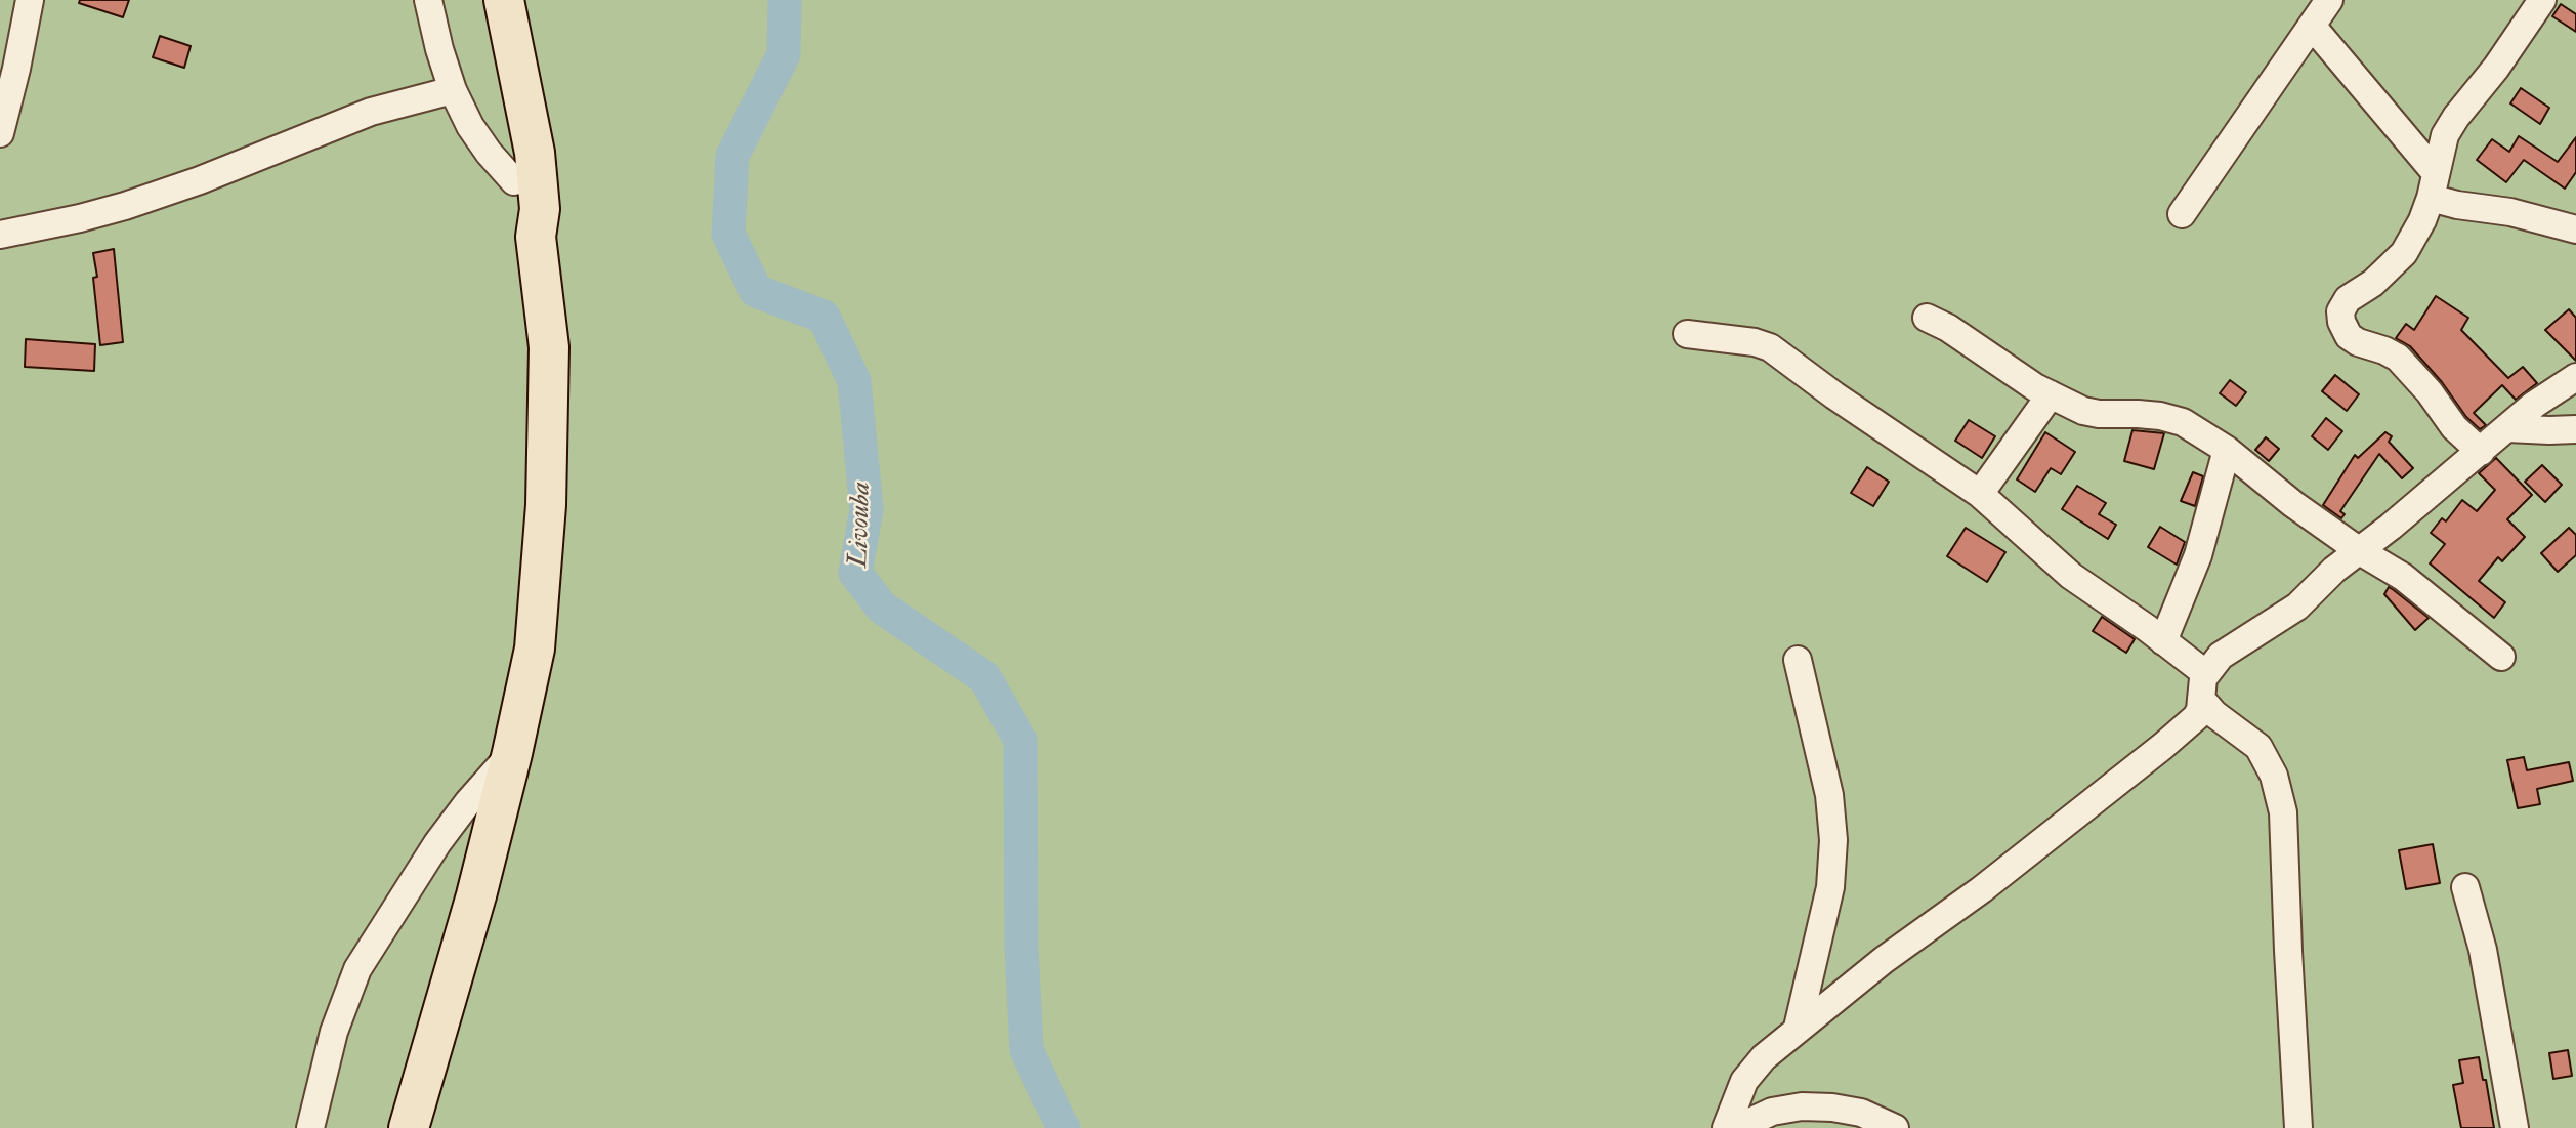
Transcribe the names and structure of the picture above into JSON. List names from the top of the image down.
{
  "water": ["Livouba"]
}
